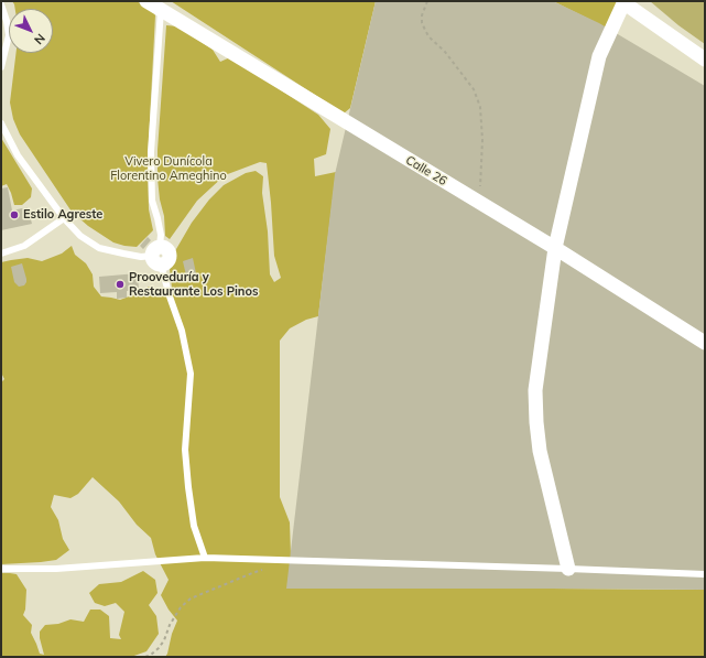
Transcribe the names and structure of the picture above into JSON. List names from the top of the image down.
{
  "streets": {
    "street": ["Calle 26"]
  },
  "parks": ["Vivero Dunícola Florentino Ameghino"],
  "places": ["Estilo Agreste", "Prooveduría y Restaurante Los Pinos"],
  "north": "bottom right"
}
